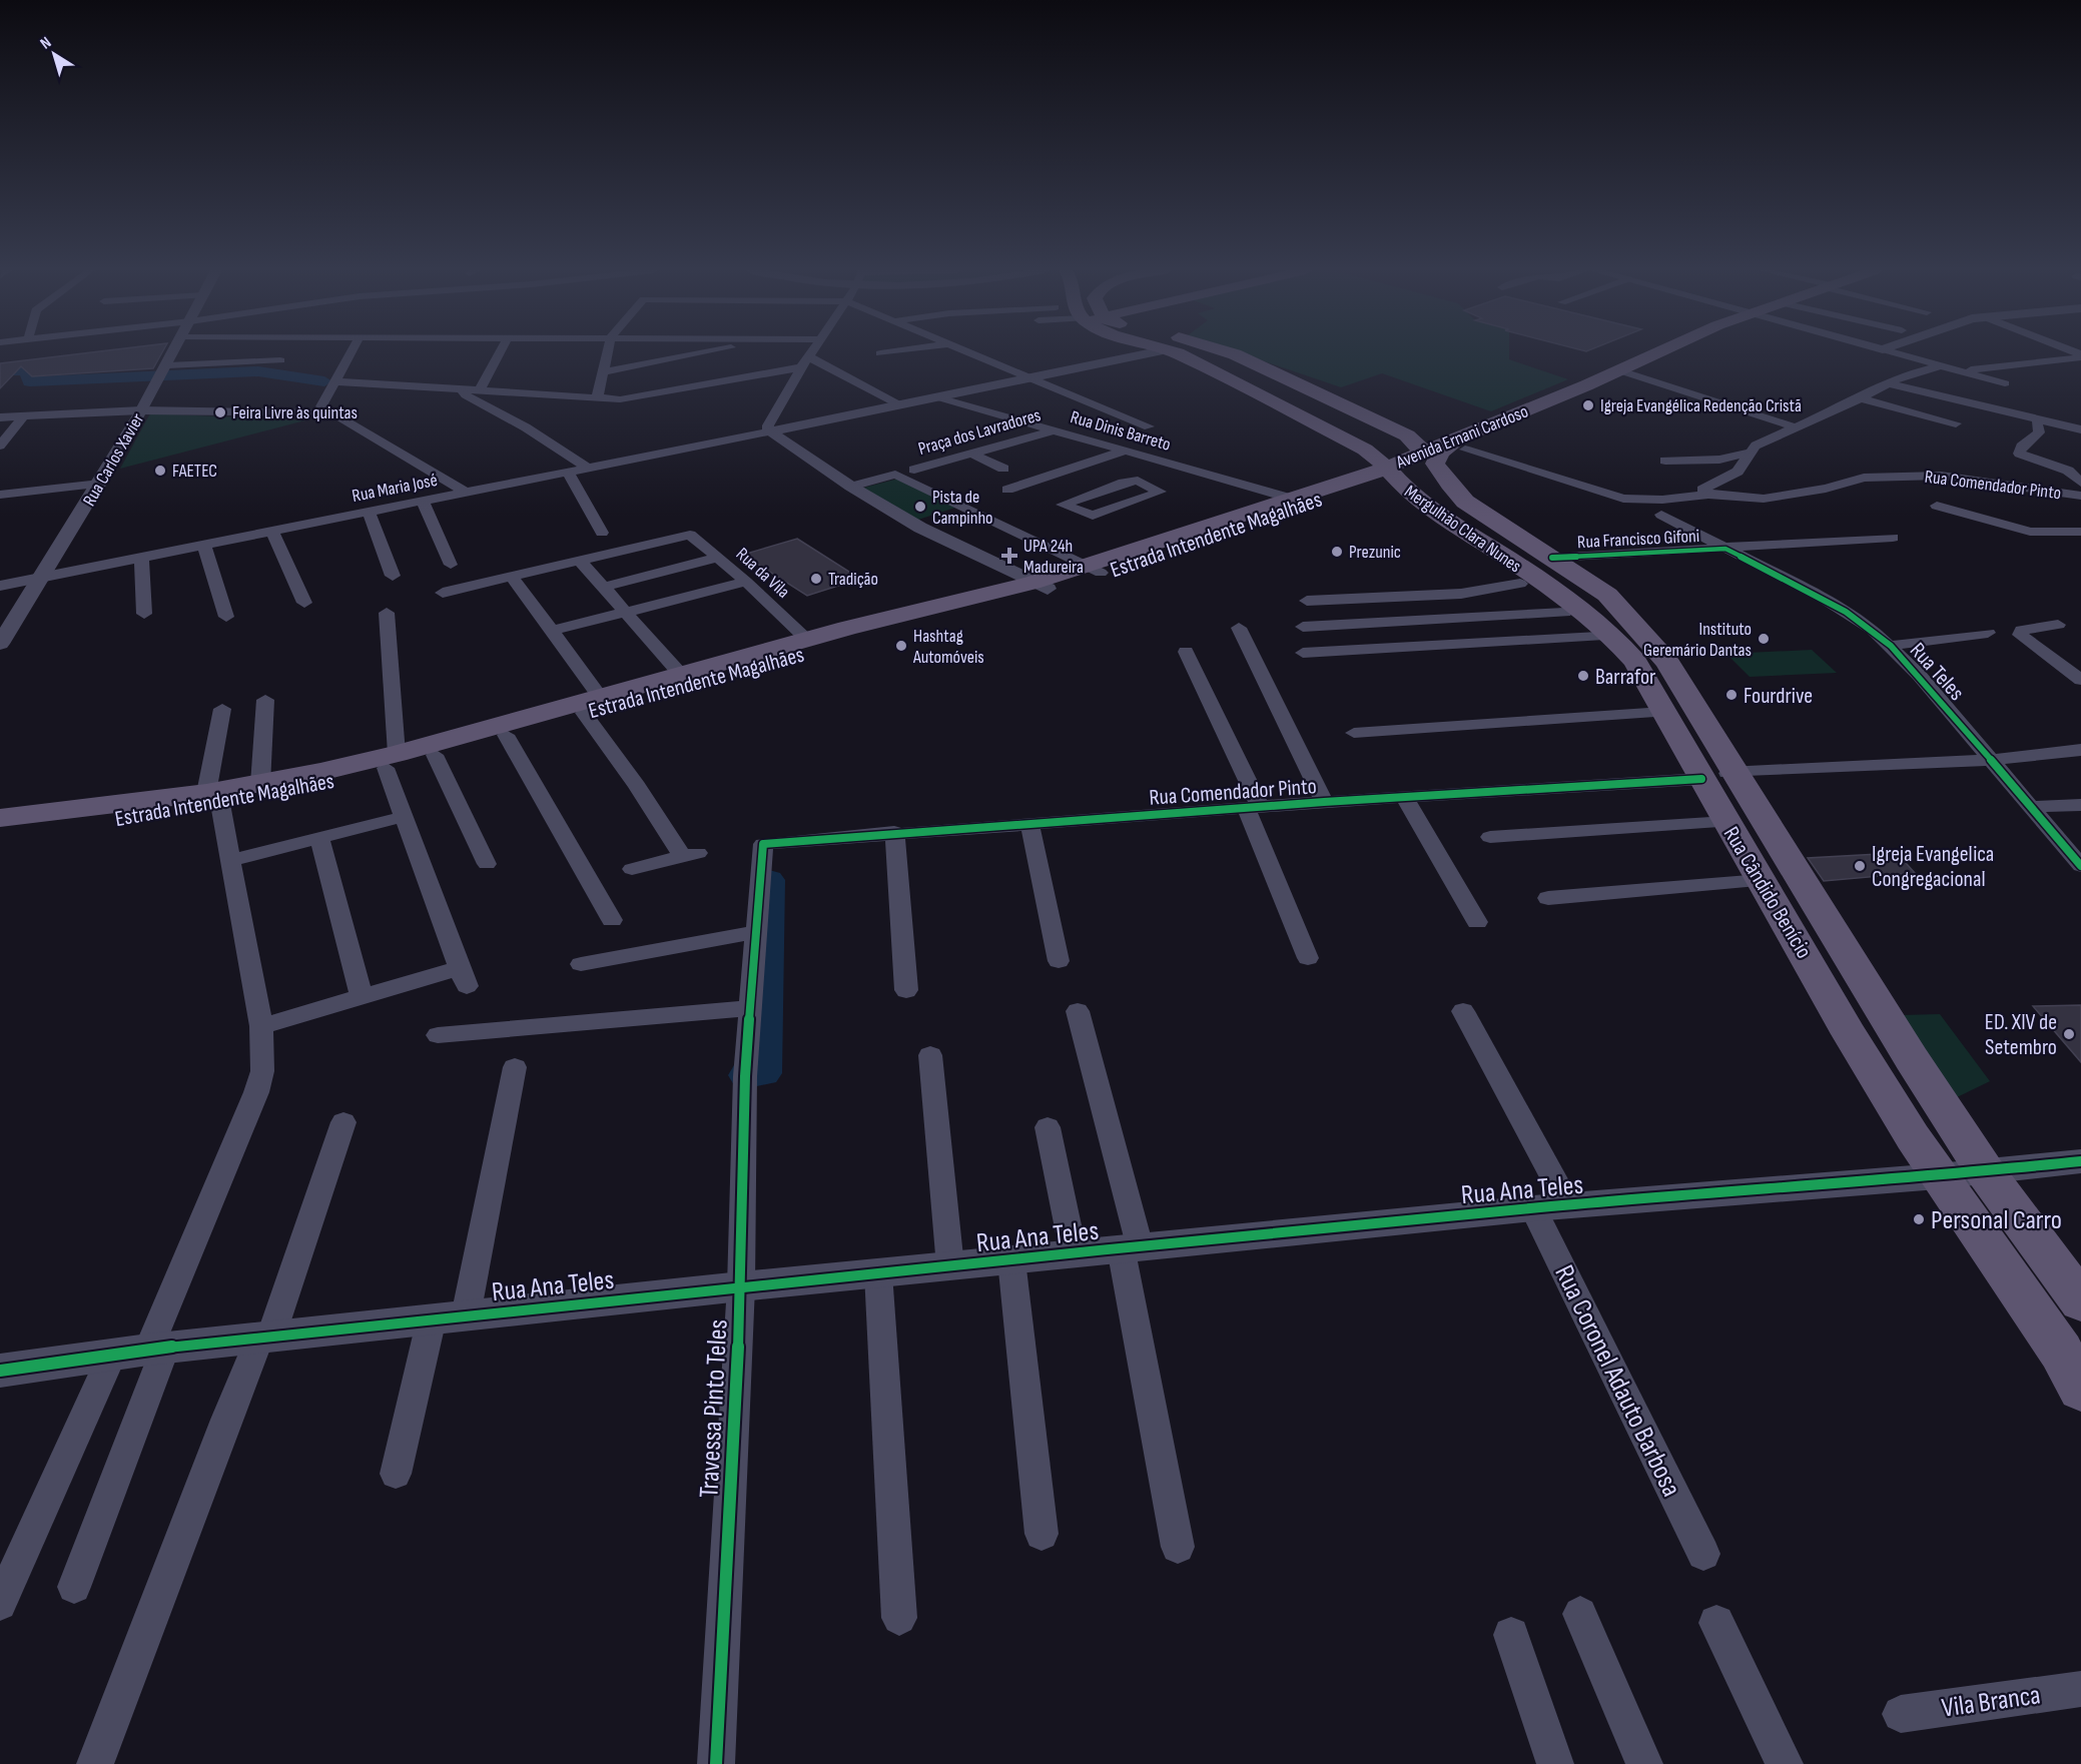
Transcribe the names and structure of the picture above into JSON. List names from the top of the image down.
{
  "streets": {
    "main road": [
      "Avenida Ernani Cardoso",
      "Mergulhão Clara Nunes",
      "Estrada Intendente Magalhães",
      "Rua Cândido Benício"
    ],
    "street": [
      "Rua Dinis Barreto",
      "Praça dos Lavradores",
      "Rua Carlos Xavier",
      "Rua Comendador Pinto",
      "Rua Maria José",
      "Rua Francisco Gifoni",
      "Rua da Vila",
      "Rua Teles",
      "Rua Ana Teles",
      "Rua Coronel Adauto Barbosa",
      "Travessa Pinto Teles",
      "Vila Branca"
    ]
  },
  "crossings": [
    ["Rua Dinis Barreto", "Praça dos Lavradores"],
    ["Rua Dinis Barreto", "Rua Maria José"],
    ["Rua Dinis Barreto", "Estrada Intendente Magalhães"],
    ["Praça dos Lavradores", "Estrada Intendente Magalhães"],
    ["Avenida Ernani Cardoso", "Rua Comendador Pinto"],
    ["Avenida Ernani Cardoso", "Estrada Intendente Magalhães"],
    ["Avenida Ernani Cardoso", "Rua Cândido Benício"],
    ["Rua Carlos Xavier", "Rua Maria José"],
    ["Rua Comendador Pinto", "Rua Teles"],
    ["Rua Comendador Pinto", "Rua Cândido Benício"],
    ["Rua Comendador Pinto", "Travessa Pinto Teles"],
    ["Mergulhão Clara Nunes", "Rua Cândido Benício"],
    ["Estrada Intendente Magalhães", "Rua da Vila"],
    ["Estrada Intendente Magalhães", "Rua Cândido Benício"],
    ["Rua Francisco Gifoni", "Rua Teles"],
    ["Rua Francisco Gifoni", "Rua Cândido Benício"],
    ["Rua Cândido Benício", "Rua Ana Teles"],
    ["Rua Ana Teles", "Rua Coronel Adauto Barbosa"],
    ["Rua Ana Teles", "Travessa Pinto Teles"]
  ],
  "places": {
    "other": [
      "Igreja Evangélica Redenção Cristã",
      "Feira Livre às quintas",
      "FAETEC",
      "Pista de Campinho",
      "Prezunic",
      "Tradição",
      "Instituto Geremário Dantas",
      "Hashtag Automóveis",
      "Barrafor",
      "Fourdrive",
      "Igreja Evangelica Congregacional",
      "ED. XIV de Setembro",
      "Personal Carro"
    ],
    "health": ["UPA 24h Madureira"]
  },
  "north": "top left"
}
